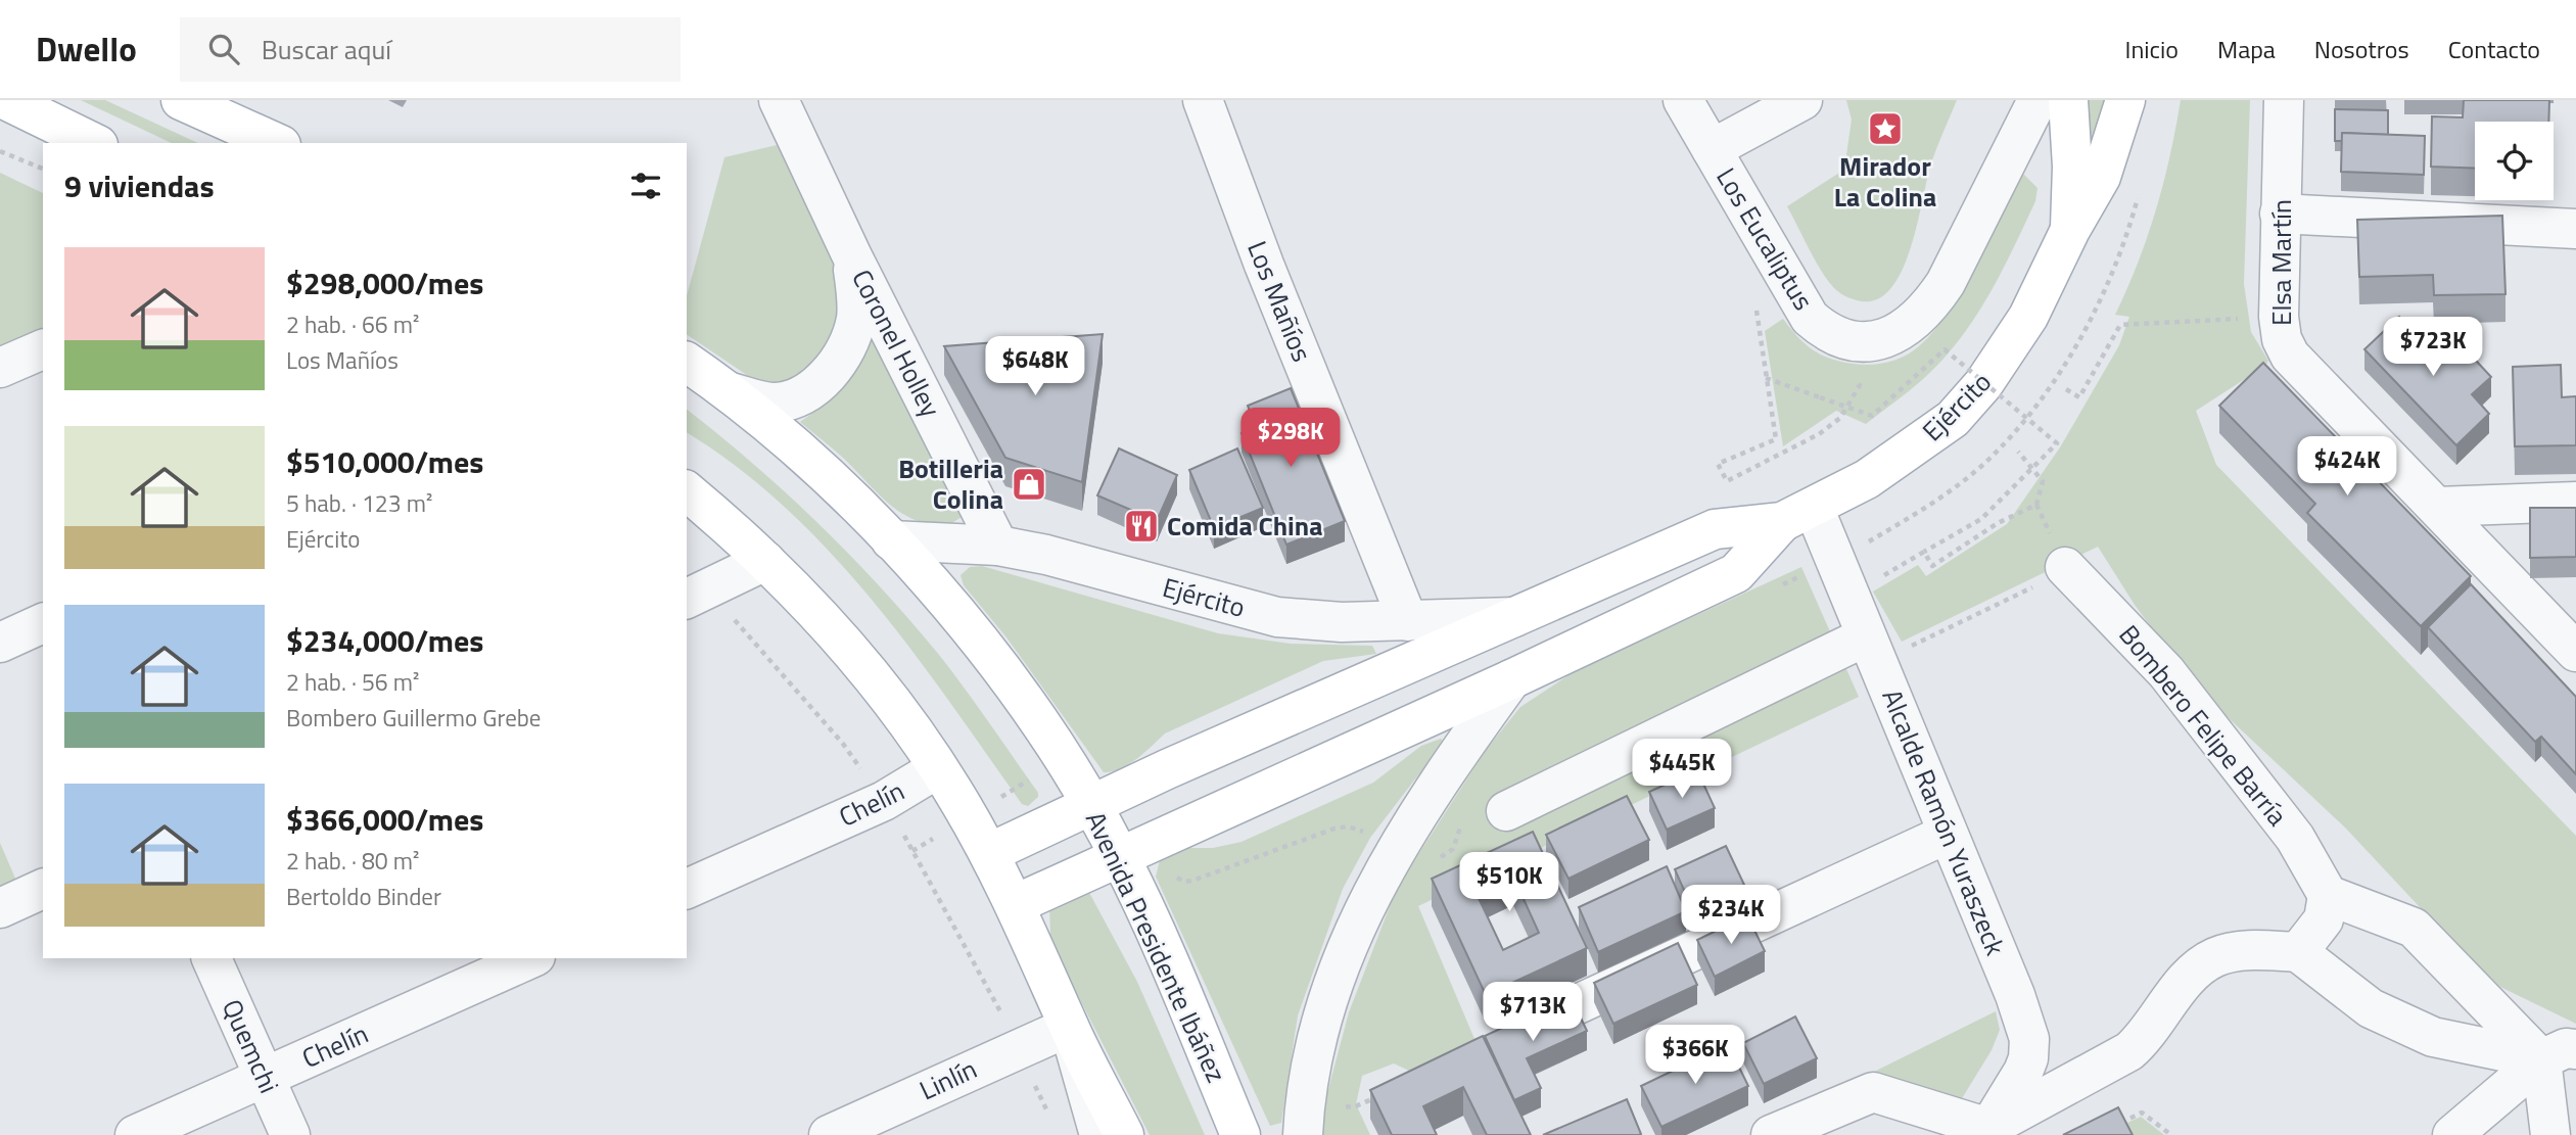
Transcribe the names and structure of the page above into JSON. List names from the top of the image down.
{
  "streets": {
    "main road": ["Ejército", "Avenida Presidente Ibáñez"],
    "street": [
      "Los Eucaliptus",
      "Elsa Martín",
      "Los Mañíos",
      "Coronel Holley",
      "Bombero Felipe Barría",
      "Chelín",
      "Alcalde Ramón Yuraszeck",
      "Quemchi",
      "Linlín"
    ]
  },
  "crossings": [
    ["Los Mañíos", "Ejército"],
    ["Coronel Holley", "Ejército"],
    ["Coronel Holley", "Avenida Presidente Ibáñez"],
    ["Ejército", "Alcalde Ramón Yuraszeck"],
    ["Ejército", "Avenida Presidente Ibáñez"],
    ["Chelín", "Quemchi"]
  ],
  "places": {
    "place": ["Mirador La Colina"],
    "shop": ["Botilleria Colina"],
    "restaurant": ["Comida China"]
  },
  "page": {
    "header": "Dwello",
    "search": "Buscar aquí",
    "nav": [
      "Inicio",
      "Mapa",
      "Nosotros",
      "Contacto"
    ],
    "heading": "9 viviendas",
    "list": [
      {
        "name": "$298,000/mes",
        "note": "2 hab. · 66 m² · Los Mañíos"
      },
      {
        "name": "$510,000/mes",
        "note": "5 hab. · 123 m² · Ejército"
      },
      {
        "name": "$234,000/mes",
        "note": "2 hab. · 56 m² · Bombero Guillermo Grebe"
      },
      {
        "name": "$366,000/mes",
        "note": "2 hab. · 80 m² · Bertoldo Binder"
      }
    ],
    "price": [
      "$723K",
      "$648K",
      "$298K",
      "$424K",
      "$445K",
      "$510K",
      "$234K",
      "$713K",
      "$366K"
    ]
  }
}
